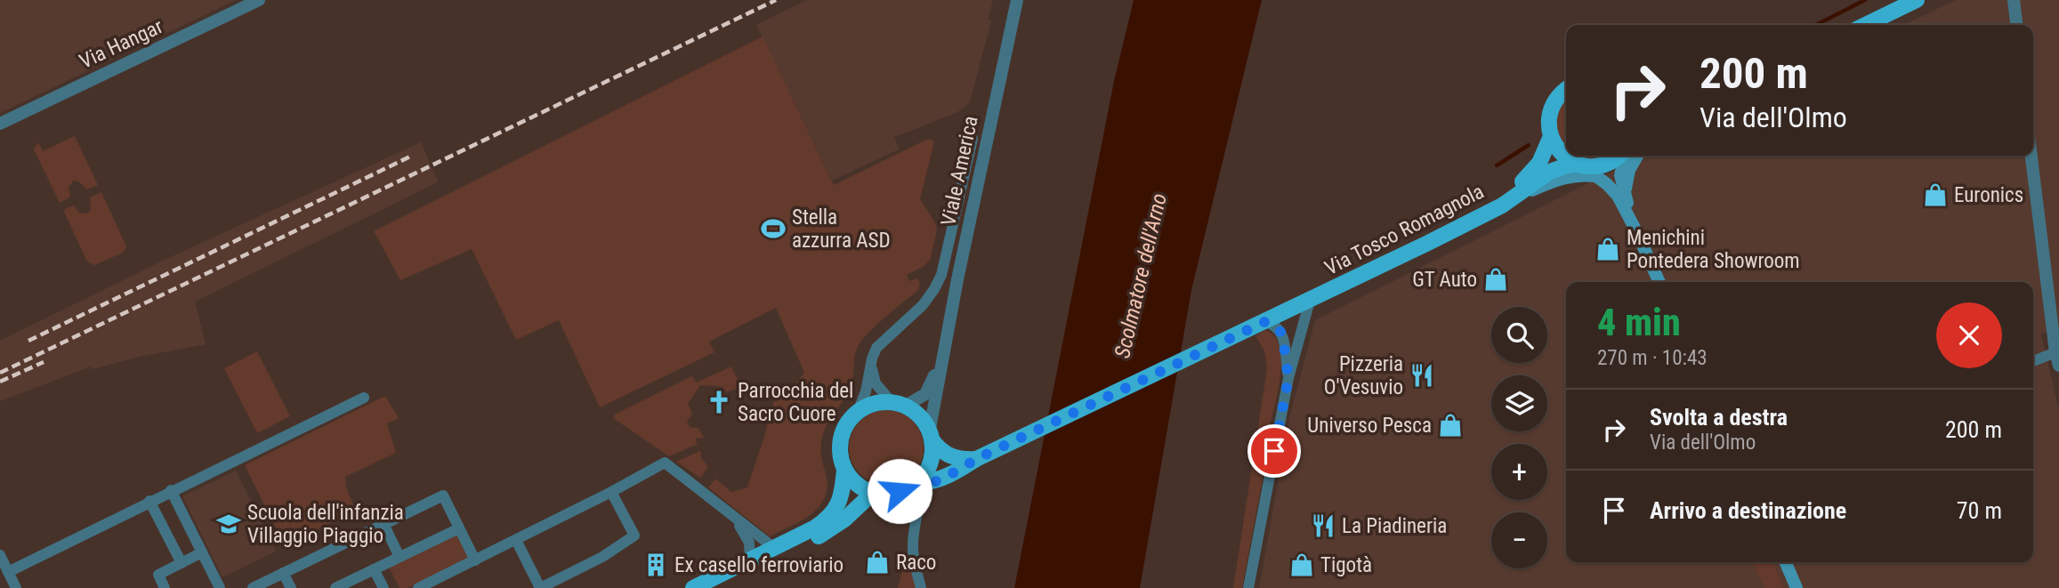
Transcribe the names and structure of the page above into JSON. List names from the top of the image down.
{
  "streets": {
    "main road": ["Via Tosco Romagnola"],
    "street": ["Via Hangar", "Viale America"]
  },
  "water": ["Scolmatore dell'Arno"],
  "places": {
    "shop": [
      "Euronics",
      "Menichini Pontedera Showroom",
      "GT Auto",
      "Universo Pesca",
      "Raco",
      "Tigotà"
    ],
    "sports": ["Stella azzurra ASD"],
    "restaurant": ["Pizzeria O'Vesuvio", "La Piadineria"],
    "church": ["Parrocchia del Sacro Cuore"],
    "school or university": ["Scuola dell'infanzia Villaggio Piaggio"],
    "building": ["Ex casello ferroviario"]
  },
  "page": {
    "turn": ["200 m", "Via dell'Olmo"],
    "heading": ["4 min", "270 m · 10:43"],
    "map_buttons": ["+", "−"],
    "list": [
      {
        "name": "Svolta a destra",
        "note": "Via dell'Olmo",
        "value": "200 m"
      },
      {
        "name": "Arrivo a destinazione",
        "value": "70 m"
      }
    ]
  }
}
